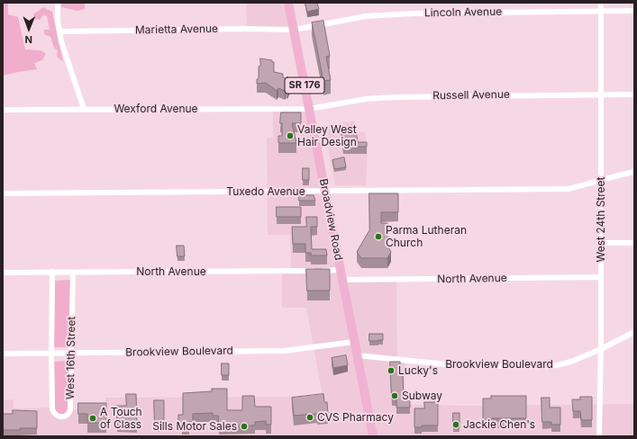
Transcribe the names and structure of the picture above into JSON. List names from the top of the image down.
{
  "streets": {
    "main road": ["SR 176", "Broadview Road"],
    "street": [
      "Lincoln Avenue",
      "Marietta Avenue",
      "Russell Avenue",
      "Wexford Avenue",
      "Tuxedo Avenue",
      "West 24th Street",
      "North Avenue",
      "Brookview Boulevard",
      "West 16th Street"
    ]
  },
  "crossings": [
    ["Lincoln Avenue", "Marietta Avenue"],
    ["Lincoln Avenue", "Broadview Road"],
    ["Lincoln Avenue", "West 24th Street"],
    ["Marietta Avenue", "Broadview Road"],
    ["Russell Avenue", "Wexford Avenue"],
    ["Russell Avenue", "Broadview Road"],
    ["Russell Avenue", "West 24th Street"],
    ["Wexford Avenue", "Broadview Road"],
    ["Tuxedo Avenue", "Broadview Road"],
    ["Tuxedo Avenue", "West 24th Street"],
    ["Broadview Road", "North Avenue"],
    ["Broadview Road", "Brookview Boulevard"],
    ["West 24th Street", "North Avenue"],
    ["West 24th Street", "Brookview Boulevard"],
    ["North Avenue", "West 16th Street"],
    ["Brookview Boulevard", "West 16th Street"]
  ],
  "places": [
    "Valley West Hair Design",
    "Parma Lutheran Church",
    "Lucky's",
    "Subway",
    "CVS Pharmacy",
    "A Touch of Class",
    "Jackie Chen's",
    "Sills Motor Sales"
  ],
  "north": "bottom"
}
